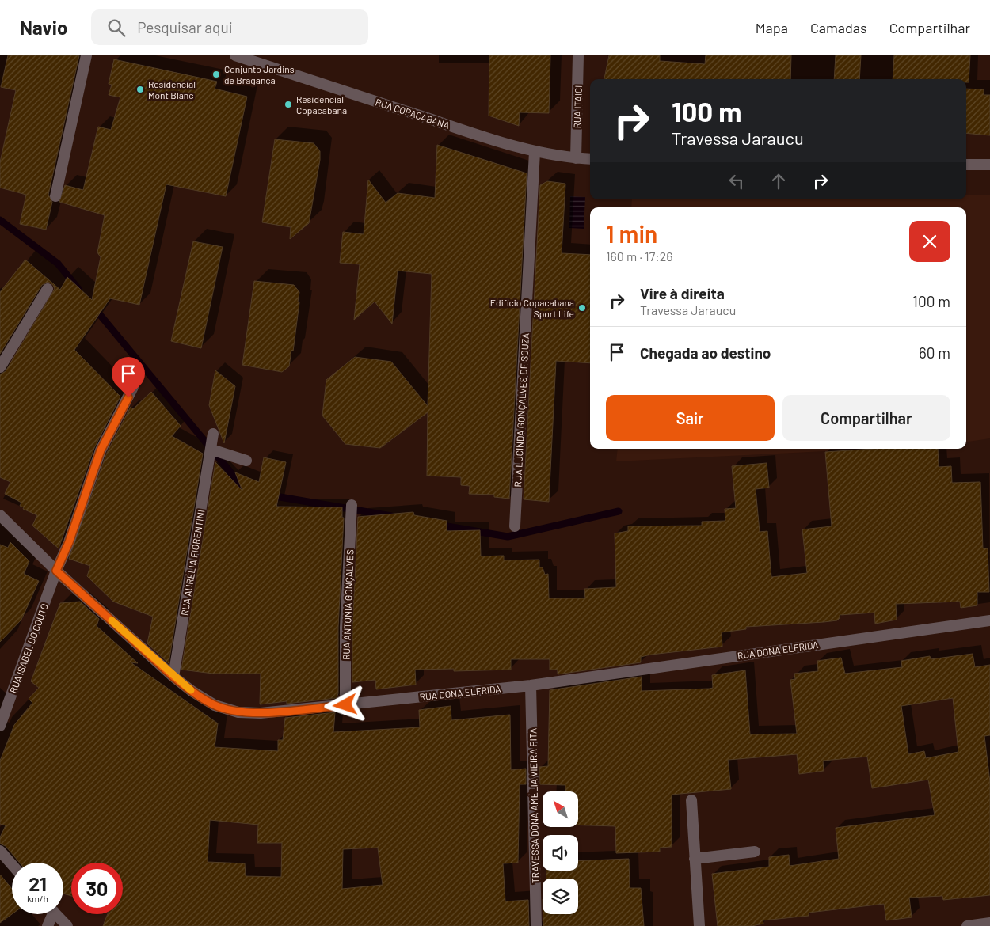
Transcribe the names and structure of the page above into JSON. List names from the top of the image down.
{
  "streets": {
    "street": [
      "RUA ITAICI",
      "RUA COPACABANA",
      "RUA LUCINDA GONÇALVES DE SOUZA",
      "RUA AURÉLIA FIORENTINI",
      "RUA ANTONIA GONÇALVES",
      "RUA ISABEL DO COUTO",
      "RUA DONA ELFRIDA",
      "TRAVESSA DONA AMÉLIA VIEIRA PITA"
    ]
  },
  "crossings": [
    ["RUA ITAICI", "RUA COPACABANA"],
    ["RUA COPACABANA", "RUA LUCINDA GONÇALVES DE SOUZA"],
    ["RUA AURÉLIA FIORENTINI", "RUA DONA ELFRIDA"],
    ["RUA ANTONIA GONÇALVES", "RUA DONA ELFRIDA"],
    ["RUA ISABEL DO COUTO", "RUA DONA ELFRIDA"],
    ["RUA DONA ELFRIDA", "TRAVESSA DONA AMÉLIA VIEIRA PITA"]
  ],
  "places": [
    "Conjunto Jardins de Bragança",
    "Residencial Mont Blanc",
    "Residencial Copacabana",
    "Edifício Copacabana Sport Life"
  ],
  "north": "top left",
  "page": {
    "header": "Navio",
    "search": "Pesquisar aqui",
    "nav": ["Mapa", "Camadas", "Compartilhar"],
    "turn": ["100 m", "Travessa Jaraucu"],
    "heading": ["1 min", "160 m · 17:26"],
    "list": [
      {
        "name": "Vire à direita",
        "note": "Travessa Jaraucu",
        "value": "100 m"
      },
      {
        "name": "Chegada ao destino",
        "value": "60 m"
      }
    ],
    "buttons": ["Sair", "Compartilhar"],
    "speed": "21 km/h",
    "limit": "30"
  }
}
